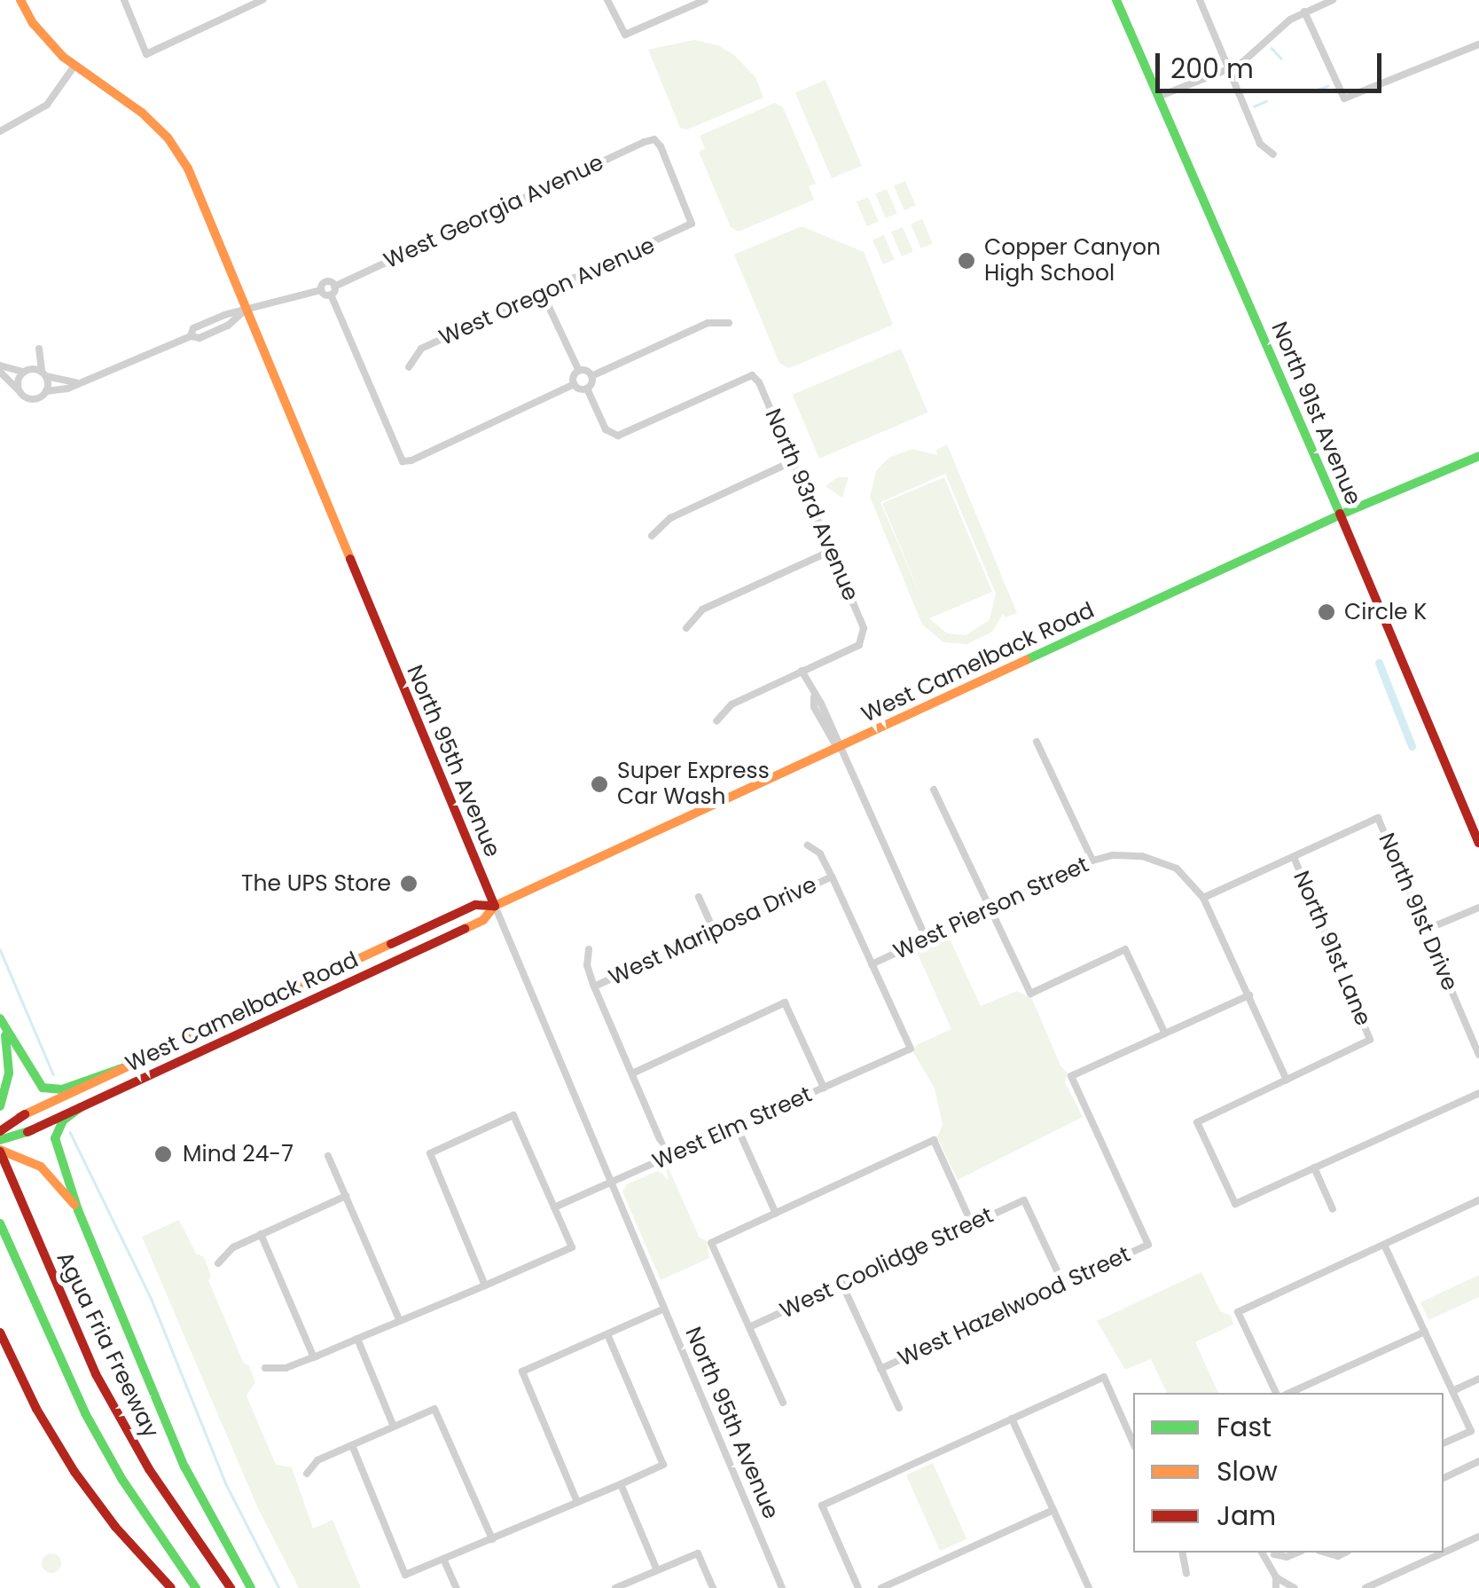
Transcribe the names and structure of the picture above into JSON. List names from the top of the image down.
{
  "streets": {
    "main road": [
      "North 91st Avenue",
      "West Camelback Road",
      "North 95th Avenue",
      "Agua Fria Freeway"
    ],
    "street": [
      "West Georgia Avenue",
      "West Oregon Avenue",
      "North 93rd Avenue",
      "West Pierson Street",
      "North 91st Drive",
      "West Mariposa Drive",
      "North 91st Lane",
      "West Elm Street",
      "West Coolidge Street",
      "West Hazelwood Street"
    ]
  },
  "crossings": [
    ["West Georgia Avenue", "West Oregon Avenue"],
    ["North 91st Avenue", "West Camelback Road"],
    ["West Camelback Road", "North 95th Avenue"],
    ["West Camelback Road", "Agua Fria Freeway"],
    ["North 95th Avenue", "West Elm Street"],
    ["West Pierson Street", "North 91st Lane"],
    ["West Pierson Street", "West Elm Street"],
    ["North 91st Drive", "North 91st Lane"],
    ["West Coolidge Street", "West Hazelwood Street"]
  ],
  "places": [
    "Copper Canyon High School",
    "Circle K",
    "Super Express Car Wash",
    "The UPS Store",
    "Mind 24-7"
  ],
  "legend": ["Fast", "Slow", "Jam"],
  "scale_bar": "200 m"
}
